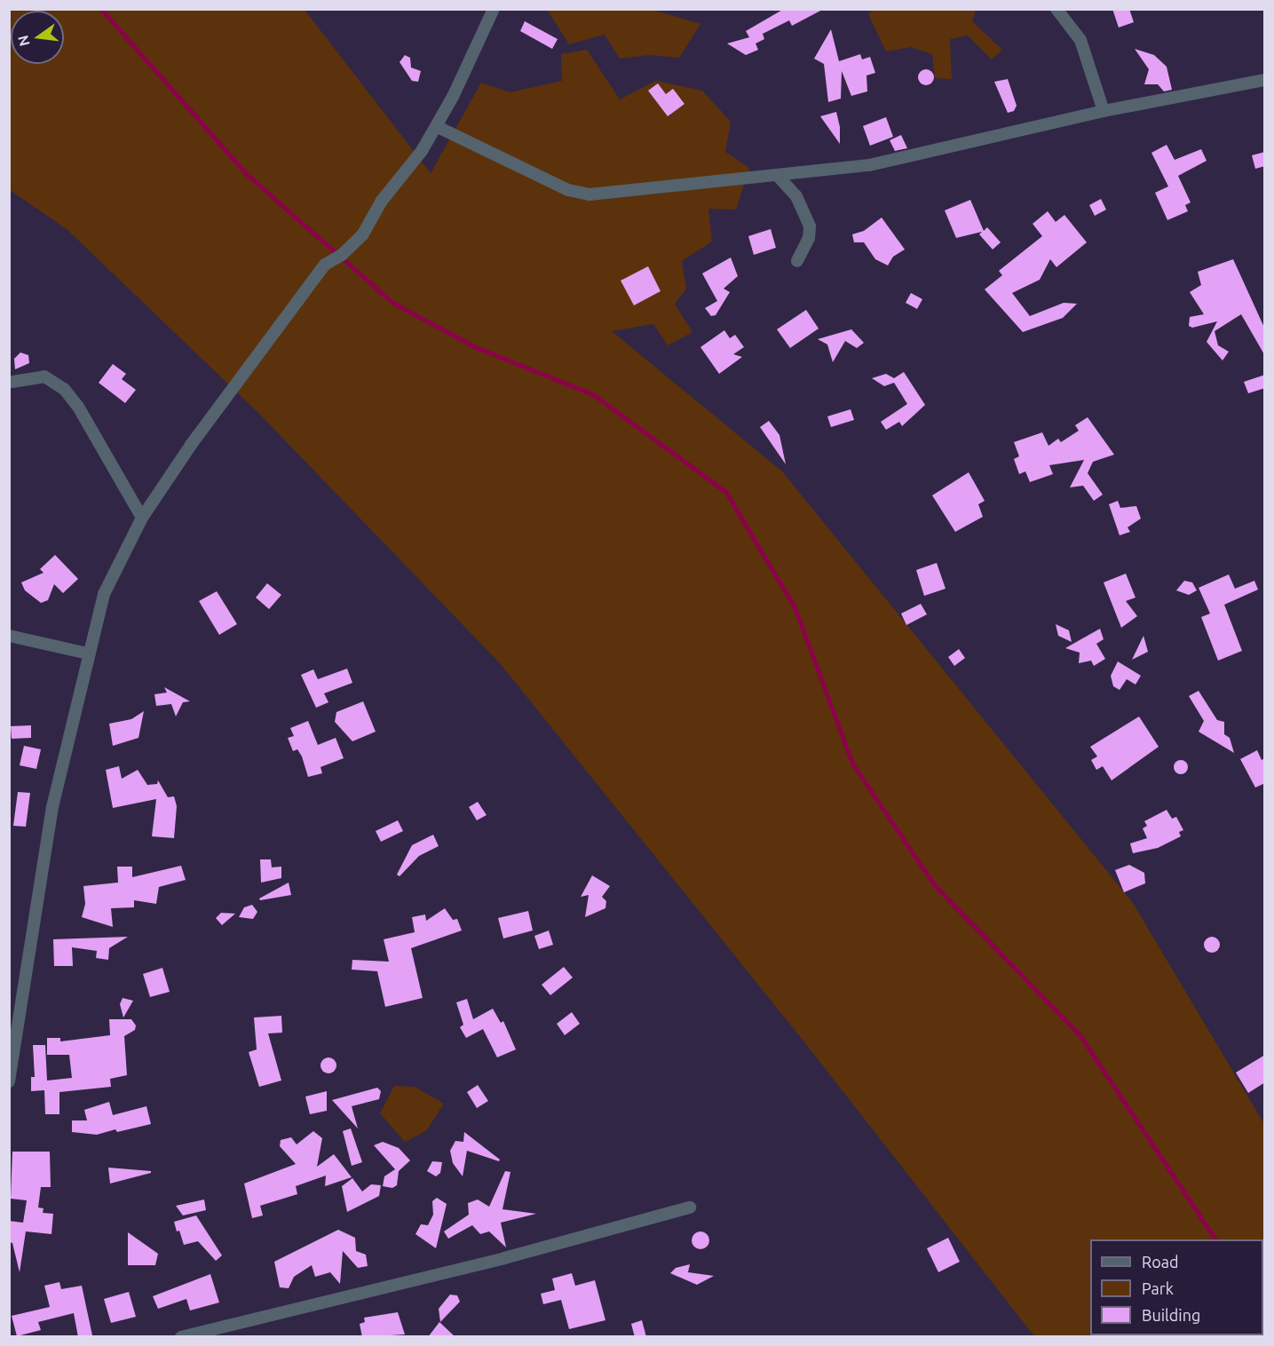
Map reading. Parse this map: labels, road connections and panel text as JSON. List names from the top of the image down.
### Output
{
  "legend": ["Road", "Park", "Building"],
  "north": "left"
}
